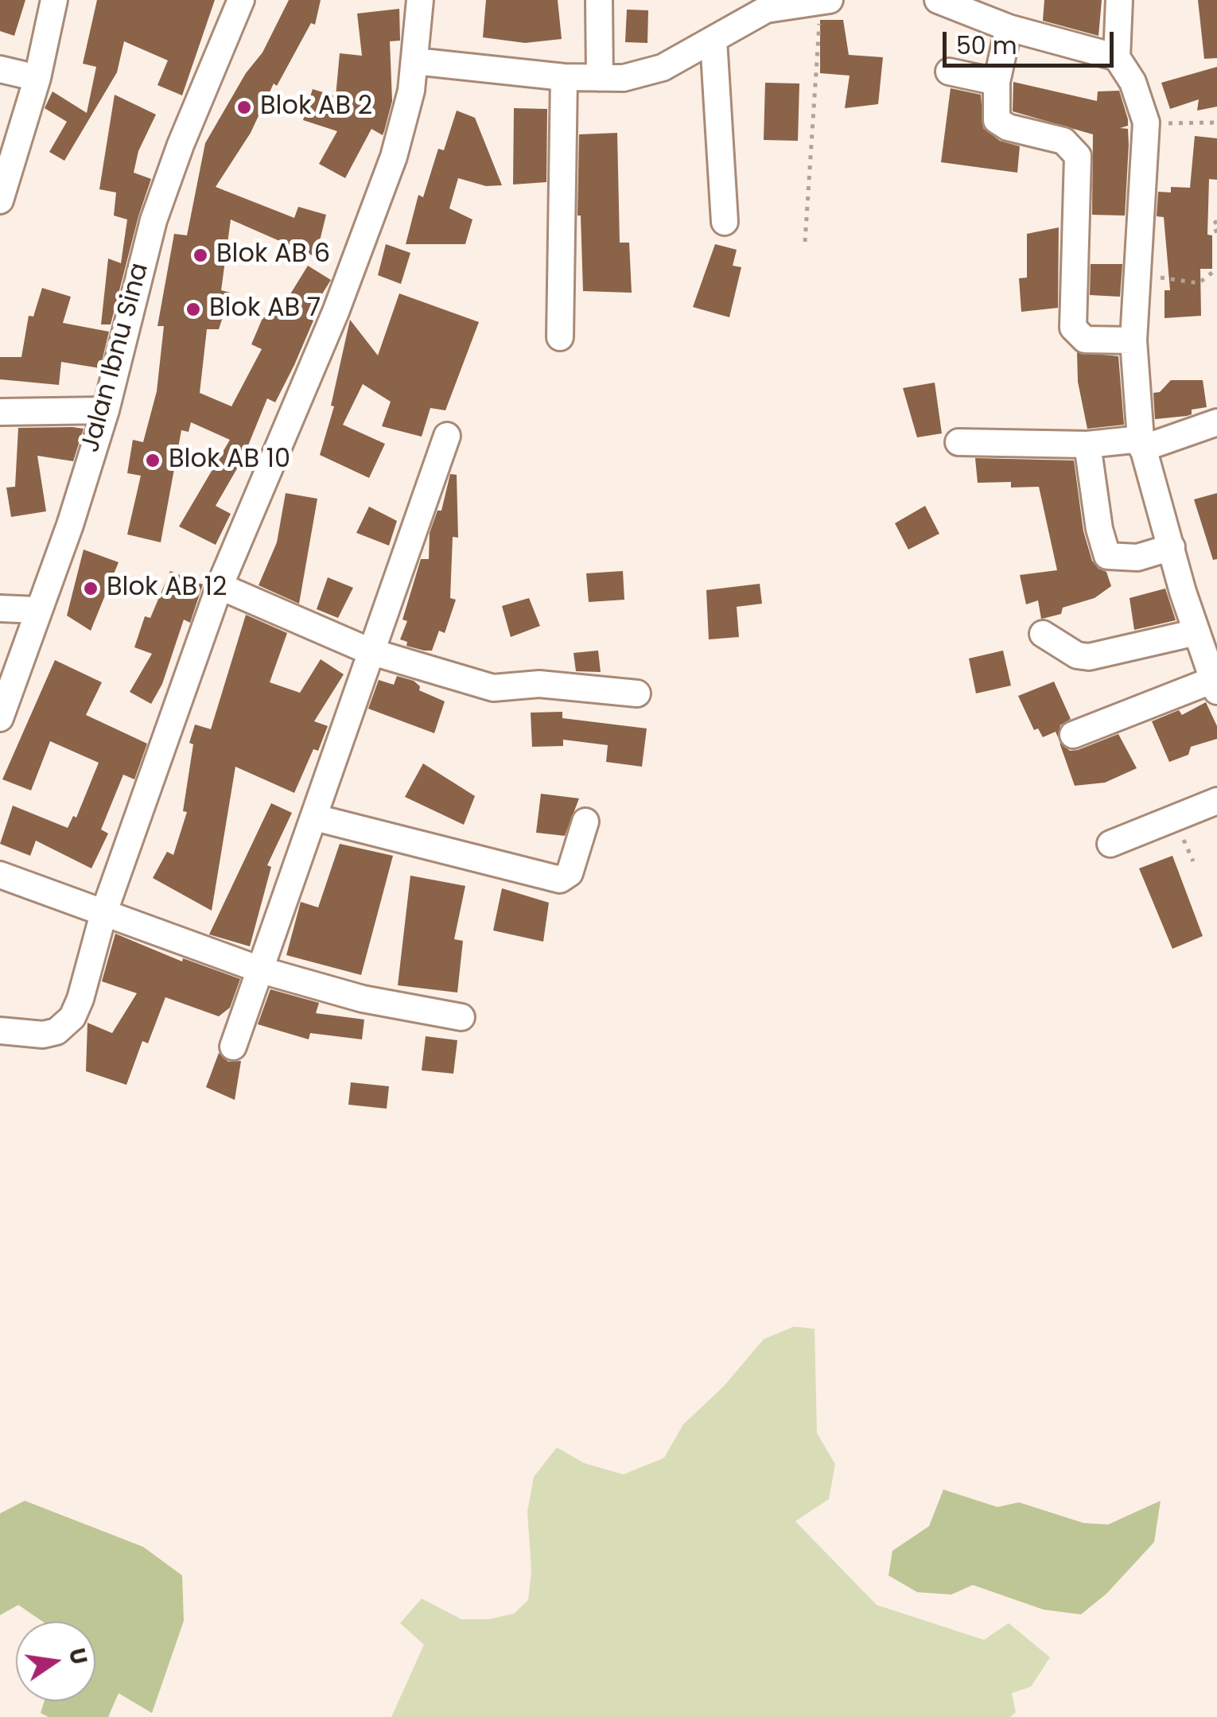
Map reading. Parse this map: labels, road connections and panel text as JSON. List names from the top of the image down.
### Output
{
  "streets": {
    "street": ["Jalan Ibnu Sina"]
  },
  "places": [
    "Blok AB 2",
    "Blok AB 6",
    "Blok AB 7",
    "Blok AB 10",
    "Blok AB 12"
  ],
  "scale_bar": "50 m",
  "north": "right"
}
